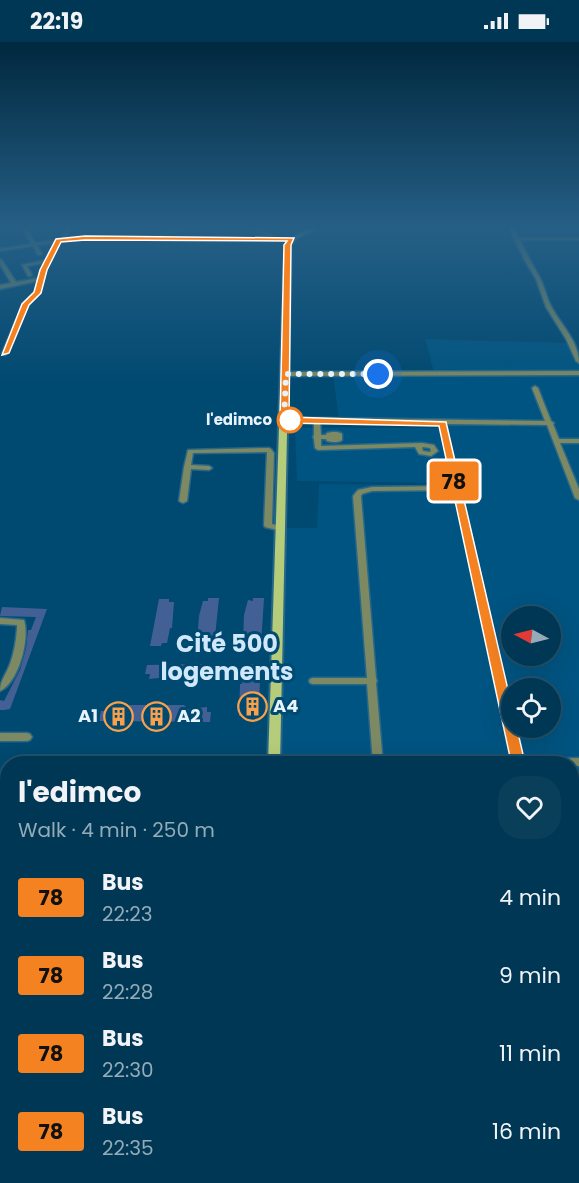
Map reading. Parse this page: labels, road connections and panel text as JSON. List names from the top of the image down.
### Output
{
  "districts": ["Cité 500 logements"],
  "places": {
    "other": ["l'edimco"],
    "building": ["A4", "A1", "A2"]
  },
  "lines": ["bus line 78"],
  "north": "left",
  "page": {
    "status": "22:19",
    "on_map": "78",
    "heading": ["l'edimco", "Walk · 4 min · 250 m"],
    "list": [
      {
        "mark": "78",
        "name": "Bus",
        "note": "22:23",
        "value": "4 min"
      },
      {
        "mark": "78",
        "name": "Bus",
        "note": "22:28",
        "value": "9 min"
      },
      {
        "mark": "78",
        "name": "Bus",
        "note": "22:30",
        "value": "11 min"
      },
      {
        "mark": "78",
        "name": "Bus",
        "note": "22:35",
        "value": "16 min"
      }
    ]
  }
}
